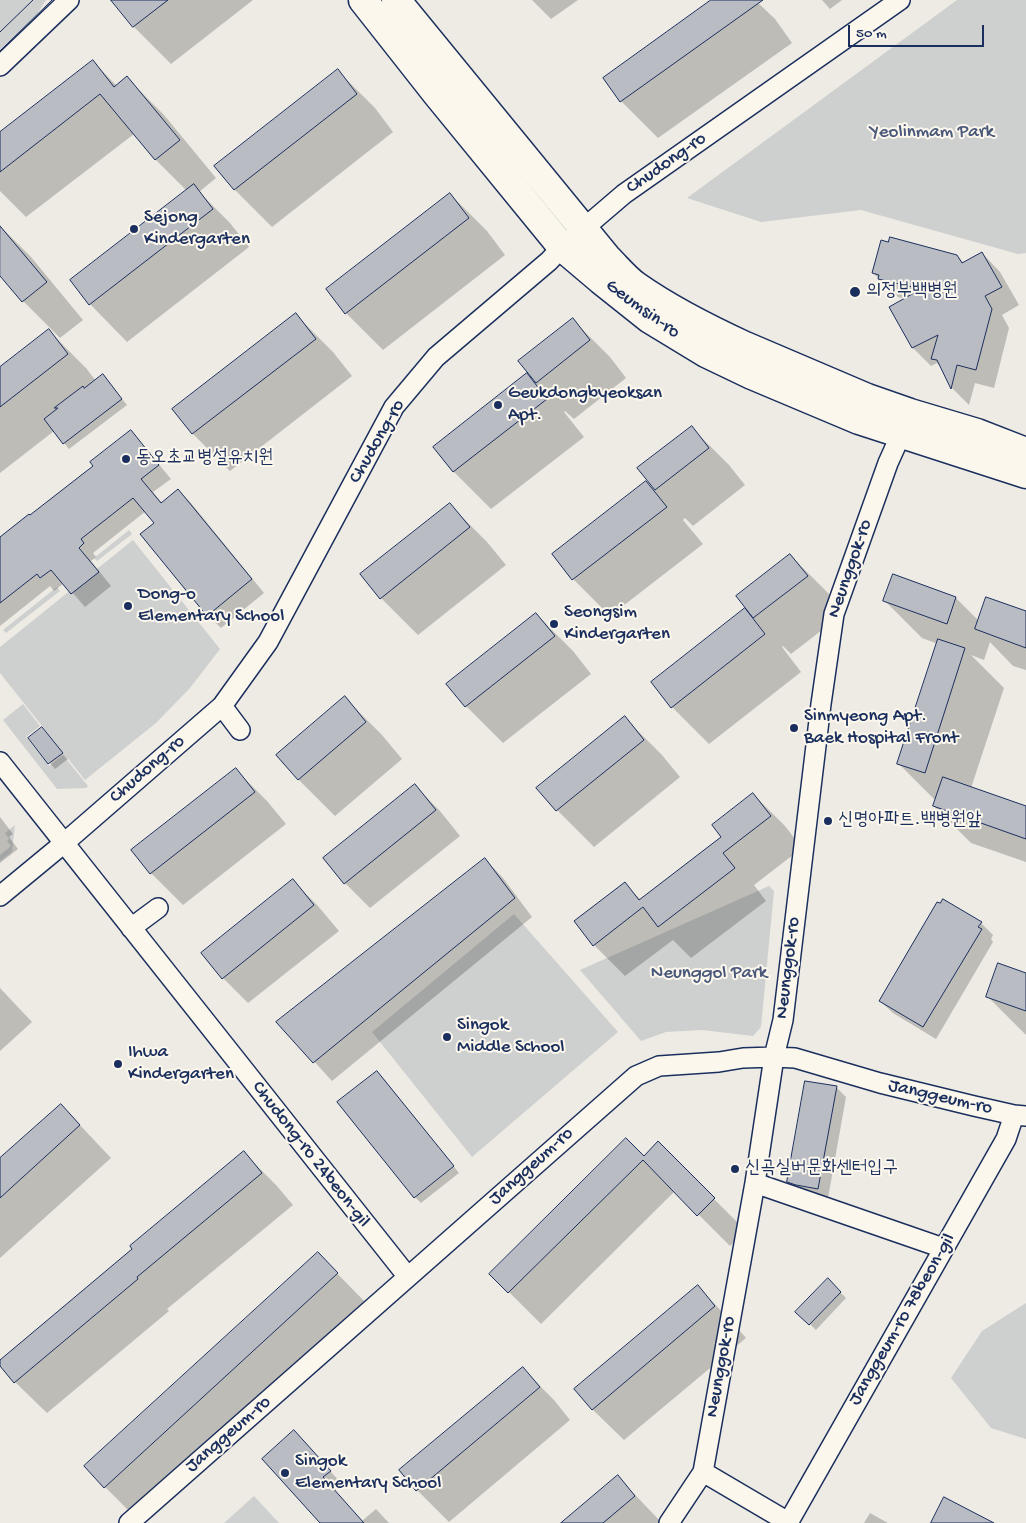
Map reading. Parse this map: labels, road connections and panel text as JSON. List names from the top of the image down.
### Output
{
  "streets": {
    "main road": ["Geumsin-ro"],
    "street": [
      "Chudong-ro",
      "Neunggok-ro",
      "Janggeum-ro",
      "Chudong-ro 24beon-gil",
      "Janggeum-ro 78beon-gil"
    ]
  },
  "crossings": [
    ["Chudong-ro", "Geumsin-ro"],
    ["Chudong-ro", "Chudong-ro 24beon-gil"],
    ["Geumsin-ro", "Neunggok-ro"],
    ["Neunggok-ro", "Janggeum-ro"],
    ["Janggeum-ro", "Chudong-ro 24beon-gil"],
    ["Janggeum-ro", "Janggeum-ro 78beon-gil"]
  ],
  "parks": ["Yeolinmam Park", "Neunggol Park"],
  "places": [
    "Sejong Kindergarten",
    "의정부백병원",
    "Geukdongbyeoksan Apt.",
    "동오초교병설유치원",
    "Dong-o Elementary School",
    "Seongsim Kindergarten",
    "Sinmyeong Apt. Baek Hospital Front",
    "신명아파트.백병원앞",
    "Singok Middle School",
    "Ihwa Kindergarten",
    "신곡실버문화센터입구",
    "Singok Elementary School"
  ],
  "scale_bar": "50 m"
}
